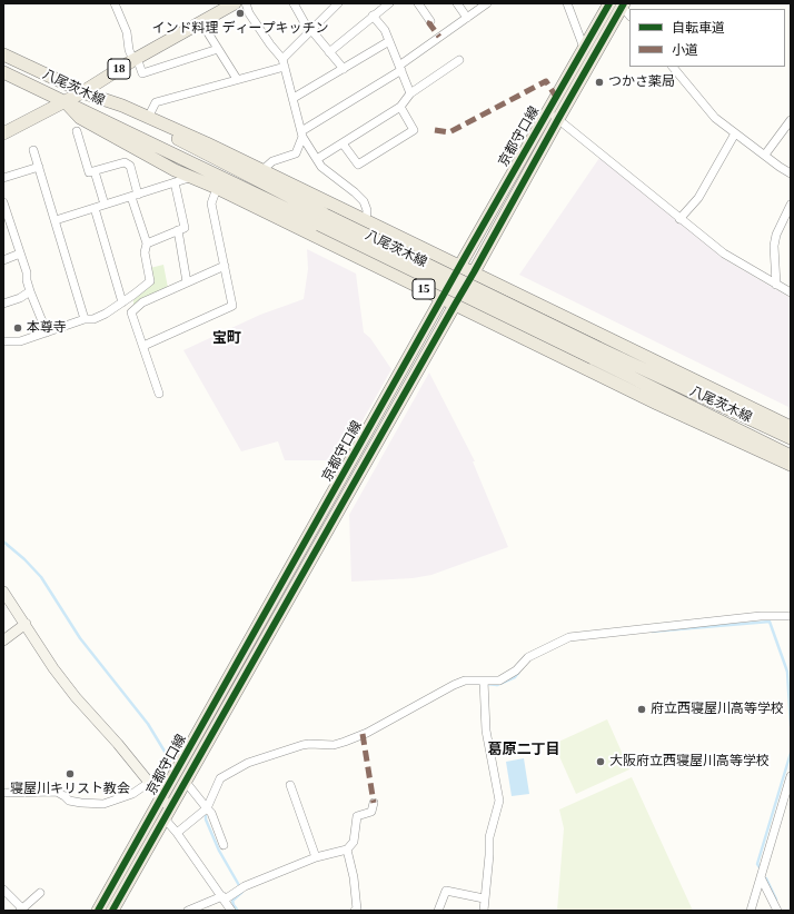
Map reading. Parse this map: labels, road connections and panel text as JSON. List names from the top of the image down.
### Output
{
  "streets": {
    "main road": [
      "18",
      "八尾茨木線",
      "京都守口線",
      "15"
    ]
  },
  "crossings": [
    ["18", "八尾茨木線"],
    ["18", "15"],
    ["八尾茨木線", "15"],
    ["京都守口線", "15"]
  ],
  "districts": ["宝町", "葛原二丁目"],
  "places": [
    "インド料理 ディープキッチン",
    "つかさ薬局",
    "本尊寺",
    "府立西寝屋川高等学校",
    "大阪府立西寝屋川高等学校",
    "寝屋川キリスト教会"
  ],
  "legend": ["自転車道", "小道"]
}
